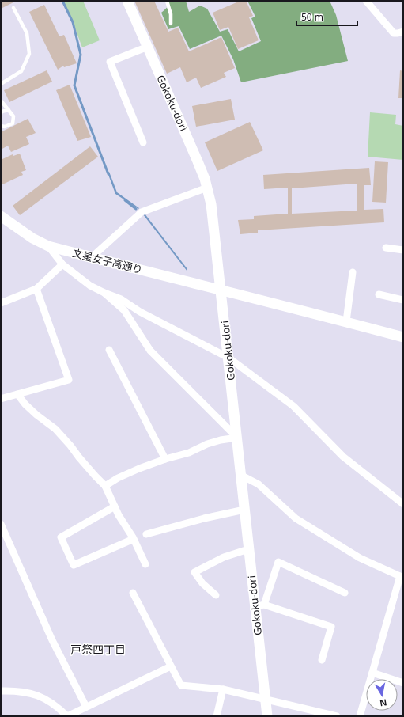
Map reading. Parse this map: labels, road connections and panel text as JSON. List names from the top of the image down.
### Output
{
  "streets": {
    "street": ["Gokoku-dori", "文星女子高通り"]
  },
  "crossings": [
    ["Gokoku-dori", "文星女子高通り"]
  ],
  "districts": ["戸祭四丁目"],
  "scale_bar": "50 m",
  "north": "bottom"
}
